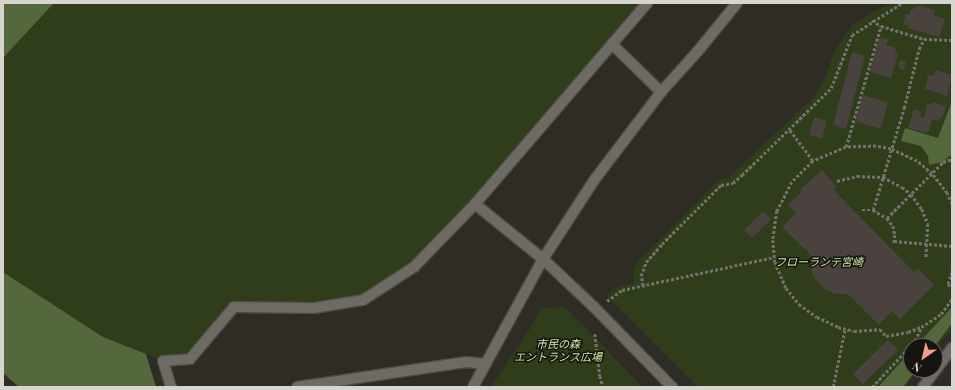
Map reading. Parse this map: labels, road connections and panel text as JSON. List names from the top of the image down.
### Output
{
  "parks": ["フローランテ宮崎", "市民の森 エントランス広場"],
  "north": "bottom left"
}
